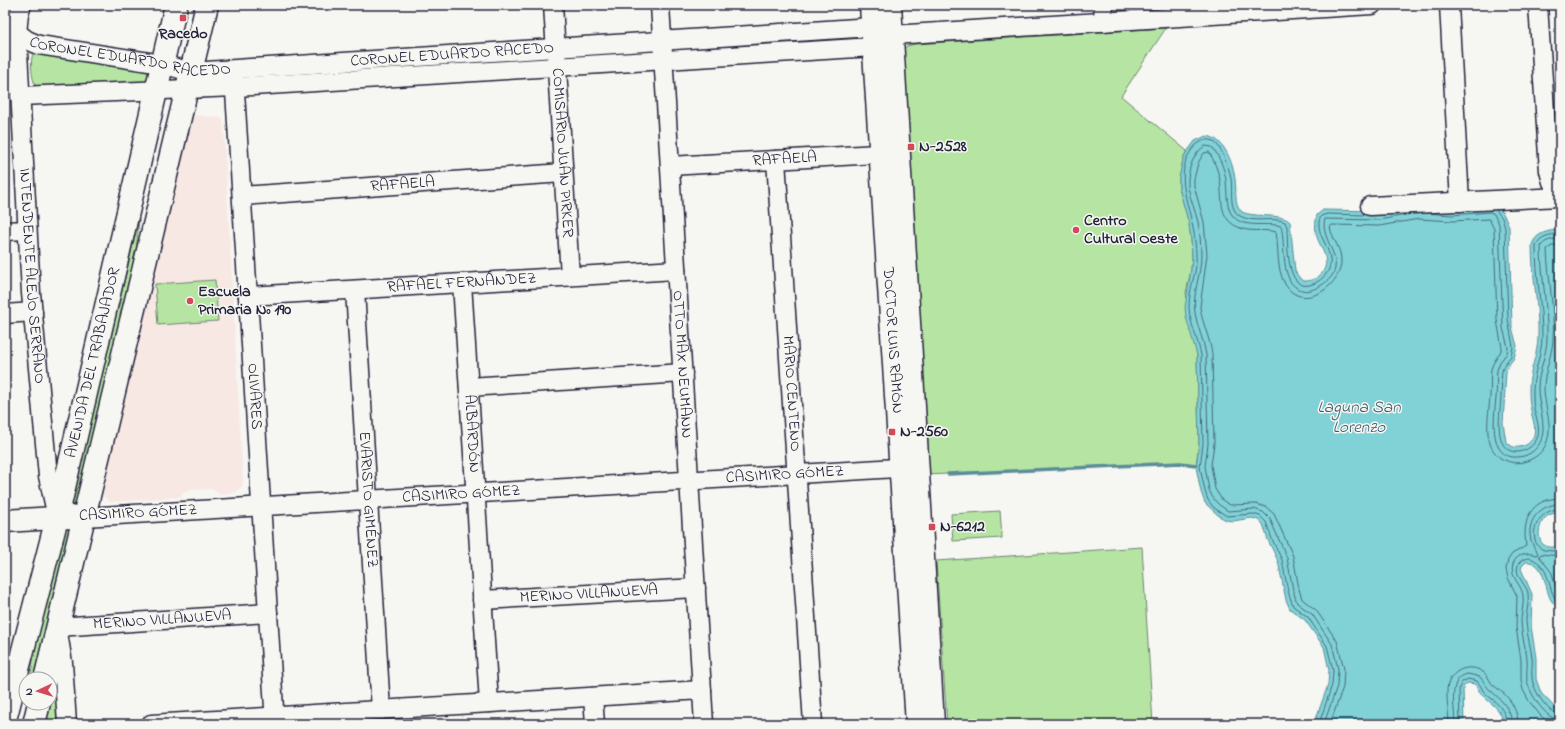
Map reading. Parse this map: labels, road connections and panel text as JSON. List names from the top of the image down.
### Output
{
  "streets": {
    "main road": ["DOCTOR LUIS RAMÓN", "AVENIDA DEL TRABAJADOR", "CASIMIRO GÓMEZ"],
    "street": [
      "CORONEL EDUARDO RACEDO",
      "COMISARIO JUAN PIRKER",
      "RAFAELA",
      "INTENDENTE ALEJO SERRANO",
      "RAFAEL FERNÁNDEZ",
      "OTTO MAX NEUMANN",
      "MARIO CENTENO",
      "OLIVARES",
      "ALBARDÓN",
      "EVARISTO GIMÉNEZ",
      "MERINO VILLANUEVA"
    ]
  },
  "crossings": [
    ["CORONEL EDUARDO RACEDO", "COMISARIO JUAN PIRKER"],
    ["CORONEL EDUARDO RACEDO", "INTENDENTE ALEJO SERRANO"],
    ["CORONEL EDUARDO RACEDO", "DOCTOR LUIS RAMÓN"],
    ["CORONEL EDUARDO RACEDO", "AVENIDA DEL TRABAJADOR"],
    ["CORONEL EDUARDO RACEDO", "OTTO MAX NEUMANN"],
    ["CORONEL EDUARDO RACEDO", "OLIVARES"],
    ["COMISARIO JUAN PIRKER", "RAFAELA"],
    ["COMISARIO JUAN PIRKER", "RAFAEL FERNÁNDEZ"],
    ["RAFAELA", "DOCTOR LUIS RAMÓN"],
    ["RAFAELA", "OTTO MAX NEUMANN"],
    ["RAFAELA", "MARIO CENTENO"],
    ["RAFAELA", "OLIVARES"],
    ["INTENDENTE ALEJO SERRANO", "AVENIDA DEL TRABAJADOR"],
    ["INTENDENTE ALEJO SERRANO", "CASIMIRO GÓMEZ"],
    ["RAFAEL FERNÁNDEZ", "OTTO MAX NEUMANN"],
    ["RAFAEL FERNÁNDEZ", "OLIVARES"],
    ["RAFAEL FERNÁNDEZ", "ALBARDÓN"],
    ["RAFAEL FERNÁNDEZ", "EVARISTO GIMÉNEZ"],
    ["DOCTOR LUIS RAMÓN", "CASIMIRO GÓMEZ"],
    ["AVENIDA DEL TRABAJADOR", "CASIMIRO GÓMEZ"],
    ["AVENIDA DEL TRABAJADOR", "MERINO VILLANUEVA"],
    ["OTTO MAX NEUMANN", "CASIMIRO GÓMEZ"],
    ["OTTO MAX NEUMANN", "MERINO VILLANUEVA"],
    ["MARIO CENTENO", "CASIMIRO GÓMEZ"],
    ["OLIVARES", "CASIMIRO GÓMEZ"],
    ["OLIVARES", "MERINO VILLANUEVA"],
    ["ALBARDÓN", "CASIMIRO GÓMEZ"],
    ["ALBARDÓN", "MERINO VILLANUEVA"],
    ["CASIMIRO GÓMEZ", "EVARISTO GIMÉNEZ"]
  ],
  "water": ["Laguna San Lorenzo"],
  "places": {
    "transit": [
      "Racedo",
      "N-2528",
      "N-2560",
      "N-6212"
    ],
    "other": ["Centro Cultural Oeste", "Escuela Primaria Nº 190"]
  },
  "north": "left"
}
